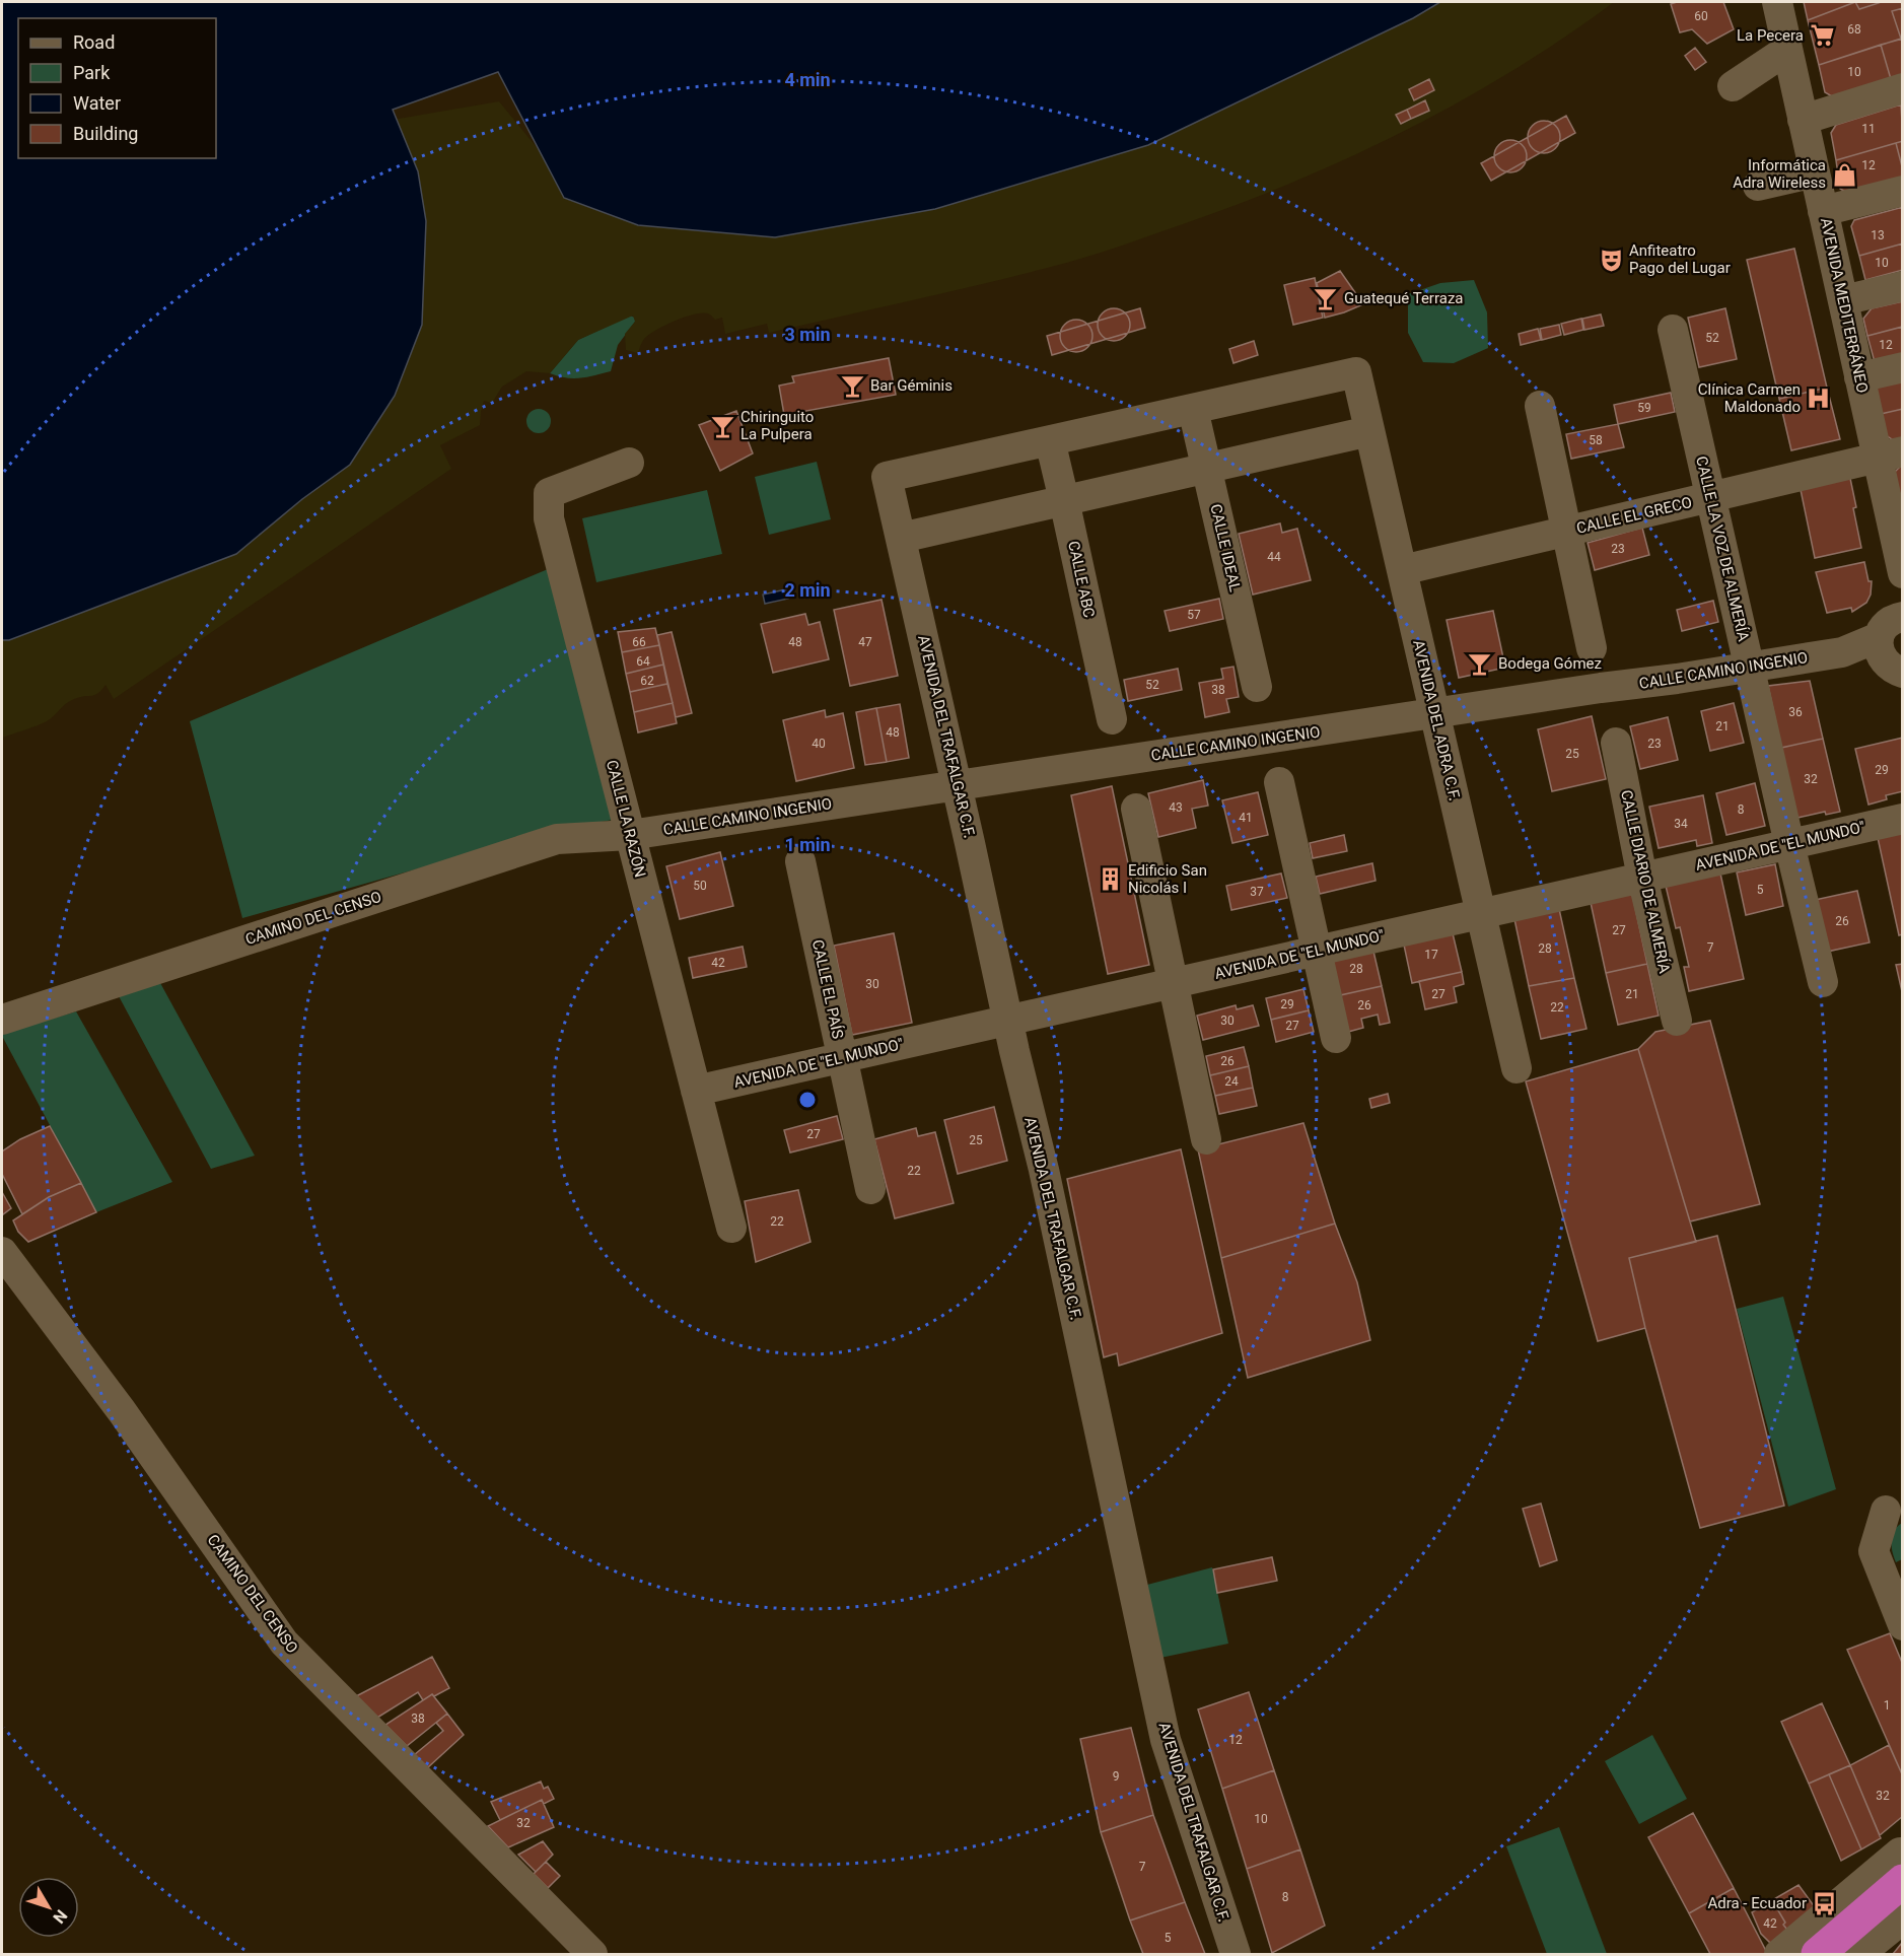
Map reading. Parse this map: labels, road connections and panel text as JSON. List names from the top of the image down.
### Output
{
  "streets": {
    "street": [
      "AVENIDA MEDITERRÁNEO",
      "CALLE EL GRECO",
      "CALLE IDEAL",
      "CALLE LA VOZ DE ALMERÍA",
      "CALLE ABC",
      "CALLE CAMINO INGENIO",
      "AVENIDA DEL ADRA C.F.",
      "AVENIDA DEL TRAFALGAR C.F.",
      "CALLE LA RAZÓN",
      "AVENIDA DE \"EL MUNDO\"",
      "CALLE DIARIO DE ALMERÍA",
      "CAMINO DEL CENSO",
      "CALLE EL PAÍS"
    ]
  },
  "crossings": [
    ["AVENIDA MEDITERRÁNEO", "CALLE EL GRECO"],
    ["CALLE EL GRECO", "CALLE LA VOZ DE ALMERÍA"],
    ["CALLE EL GRECO", "AVENIDA DEL ADRA C.F."],
    ["CALLE IDEAL", "AVENIDA DEL ADRA C.F."],
    ["CALLE LA VOZ DE ALMERÍA", "CALLE CAMINO INGENIO"],
    ["CALLE LA VOZ DE ALMERÍA", "AVENIDA DE \"EL MUNDO\""],
    ["CALLE ABC", "AVENIDA DEL TRAFALGAR C.F."],
    ["CALLE CAMINO INGENIO", "AVENIDA DEL ADRA C.F."],
    ["CALLE CAMINO INGENIO", "AVENIDA DEL TRAFALGAR C.F."],
    ["CALLE CAMINO INGENIO", "CALLE LA RAZÓN"],
    ["CALLE CAMINO INGENIO", "CAMINO DEL CENSO"],
    ["AVENIDA DEL ADRA C.F.", "AVENIDA DE \"EL MUNDO\""],
    ["AVENIDA DEL TRAFALGAR C.F.", "AVENIDA DE \"EL MUNDO\""],
    ["CALLE LA RAZÓN", "AVENIDA DE \"EL MUNDO\""],
    ["CALLE LA RAZÓN", "CAMINO DEL CENSO"],
    ["AVENIDA DE \"EL MUNDO\"", "CALLE DIARIO DE ALMERÍA"],
    ["AVENIDA DE \"EL MUNDO\"", "CALLE EL PAÍS"]
  ],
  "places": {
    "supermarket": ["La Pecera"],
    "shop": ["Informática Adra Wireless"],
    "theatre": ["Anfiteatro Pago del Lugar"],
    "bar": [
      "Guatequé Terraza",
      "Bar Géminis",
      "Chiringuito La Pulpera",
      "Bodega Gómez"
    ],
    "hospital": ["Clínica Carmen Maldonado"],
    "building": ["Edificio San Nicolás I"],
    "bus stop": ["Adra - Ecuador"]
  },
  "house_numbers": [
    "60",
    "68",
    "10",
    "11",
    "12",
    "13",
    "10",
    "52",
    "12",
    "59",
    "58",
    "23",
    "44",
    "57",
    "66",
    "48",
    "47",
    "64",
    "62",
    "52",
    "38",
    "36",
    "21",
    "48",
    "40",
    "23",
    "25",
    "29",
    "32",
    "43",
    "8",
    "41",
    "34",
    "50",
    "5",
    "37",
    "26",
    "27",
    "7",
    "28",
    "17",
    "42",
    "28",
    "30",
    "27",
    "21",
    "29",
    "26",
    "22",
    "30",
    "27",
    "26",
    "24",
    "27",
    "25",
    "22",
    "22",
    "1",
    "38",
    "12",
    "9",
    "32",
    "10",
    "32",
    "7",
    "8",
    "42",
    "5"
  ],
  "legend": [
    "Road",
    "Park",
    "Water",
    "Building"
  ],
  "north": "bottom right",
  "rings": [
    "4 min",
    "3 min",
    "2 min",
    "1 min"
  ]
}
